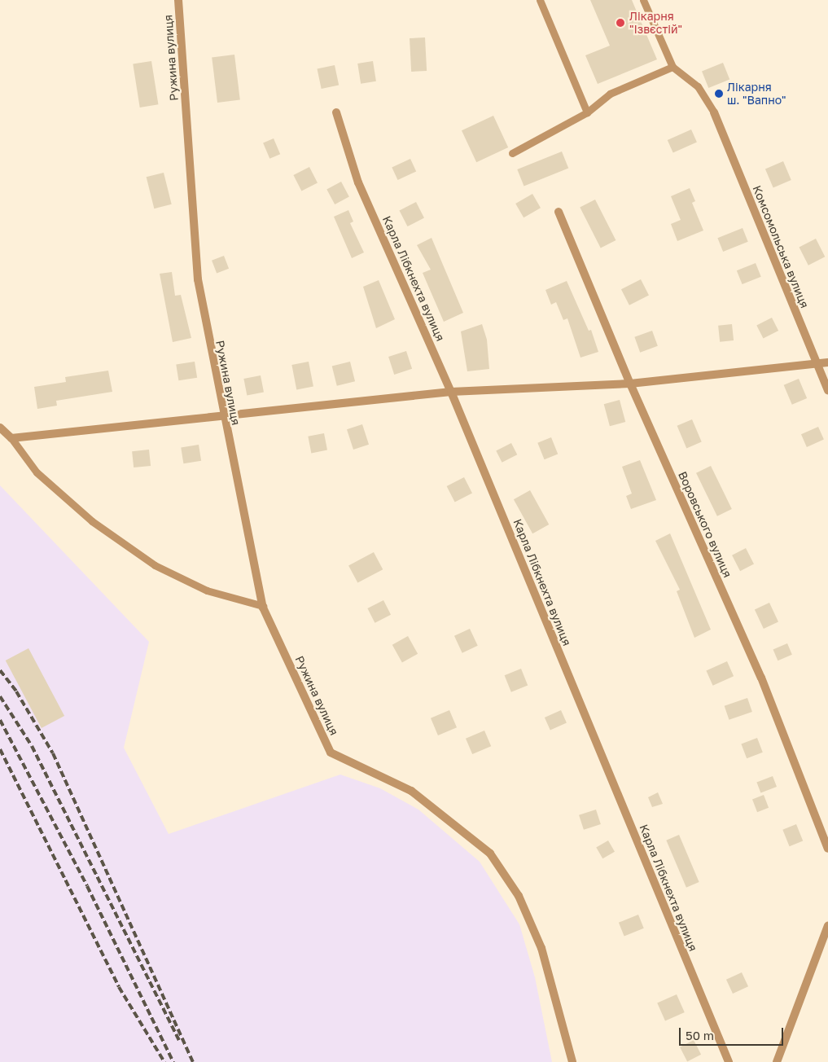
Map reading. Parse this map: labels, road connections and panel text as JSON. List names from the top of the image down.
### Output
{
  "streets": {
    "street": [
      "Ружина вулиця",
      "Комсомольська вулиця",
      "Карла Лібкнехта вулиця",
      "Воровського вулиця"
    ]
  },
  "places": ["Лікарня \"Ізвєстій\"", "Лікарня ш. \"Вапно\""],
  "scale_bar": "50 m"
}
